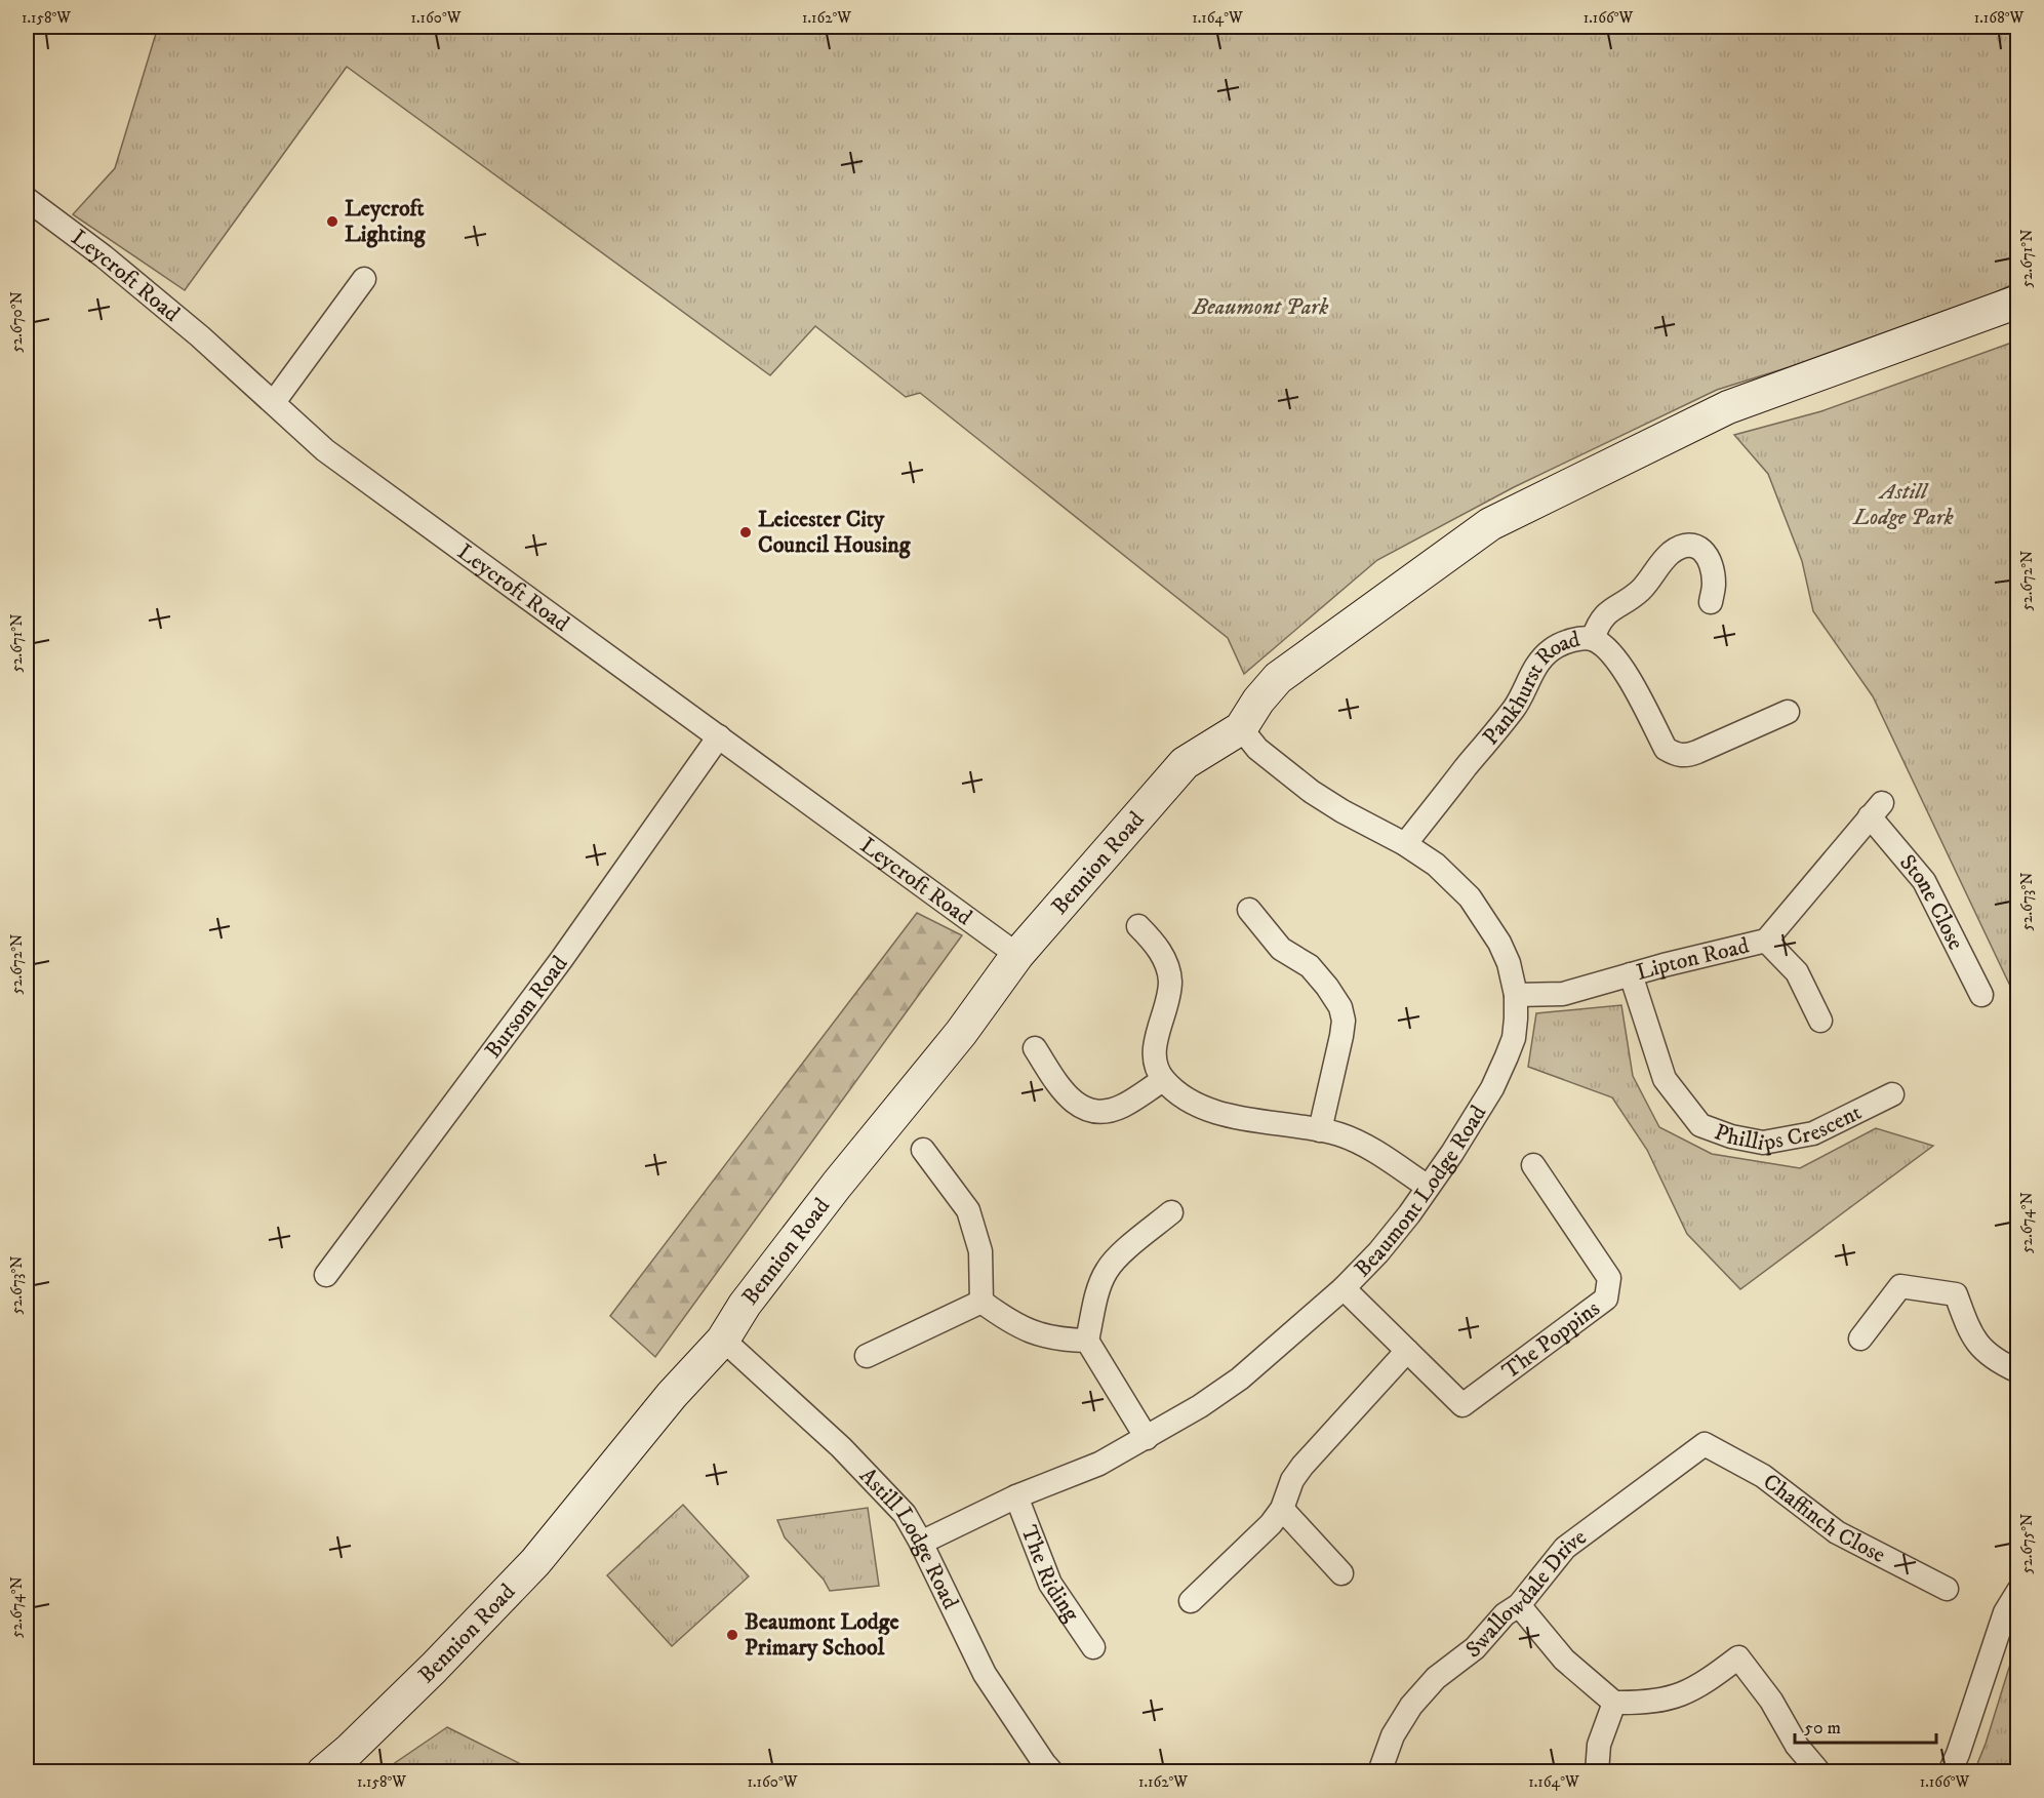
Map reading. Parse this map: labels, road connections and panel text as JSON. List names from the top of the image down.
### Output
{
  "streets": {
    "street": [
      "Leycroft Road",
      "Pankhurst Road",
      "Bennion Road",
      "Stone Close",
      "Lipton Road",
      "Bursom Road",
      "Phillips Crescent",
      "Beaumont Lodge Road",
      "The Poppins",
      "Chaffinch Close",
      "Astill Lodge Road",
      "The Riding",
      "Swallowdale Drive"
    ]
  },
  "crossings": [
    ["Leycroft Road", "Bennion Road"],
    ["Leycroft Road", "Bursom Road"],
    ["Pankhurst Road", "Beaumont Lodge Road"],
    ["Bennion Road", "Beaumont Lodge Road"],
    ["Bennion Road", "Astill Lodge Road"],
    ["Stone Close", "Lipton Road"],
    ["Lipton Road", "Phillips Crescent"],
    ["Lipton Road", "Beaumont Lodge Road"],
    ["Beaumont Lodge Road", "The Poppins"],
    ["Beaumont Lodge Road", "Astill Lodge Road"],
    ["Beaumont Lodge Road", "The Riding"],
    ["Chaffinch Close", "Swallowdale Drive"]
  ],
  "parks": ["Beaumont Park", "Astill Lodge Park"],
  "places": ["Leycroft Lighting", "Leicester City Council Housing", "Beaumont Lodge Primary School"],
  "scale_bar": "50 m",
  "coordinates": [
    "1.158°W",
    "1.160°W",
    "1.162°W",
    "1.164°W",
    "1.166°W",
    "1.168°W",
    "52.671°N",
    "52.670°N",
    "52.672°N",
    "52.673°N",
    "52.674°N",
    "52.675°N"
  ]
}
